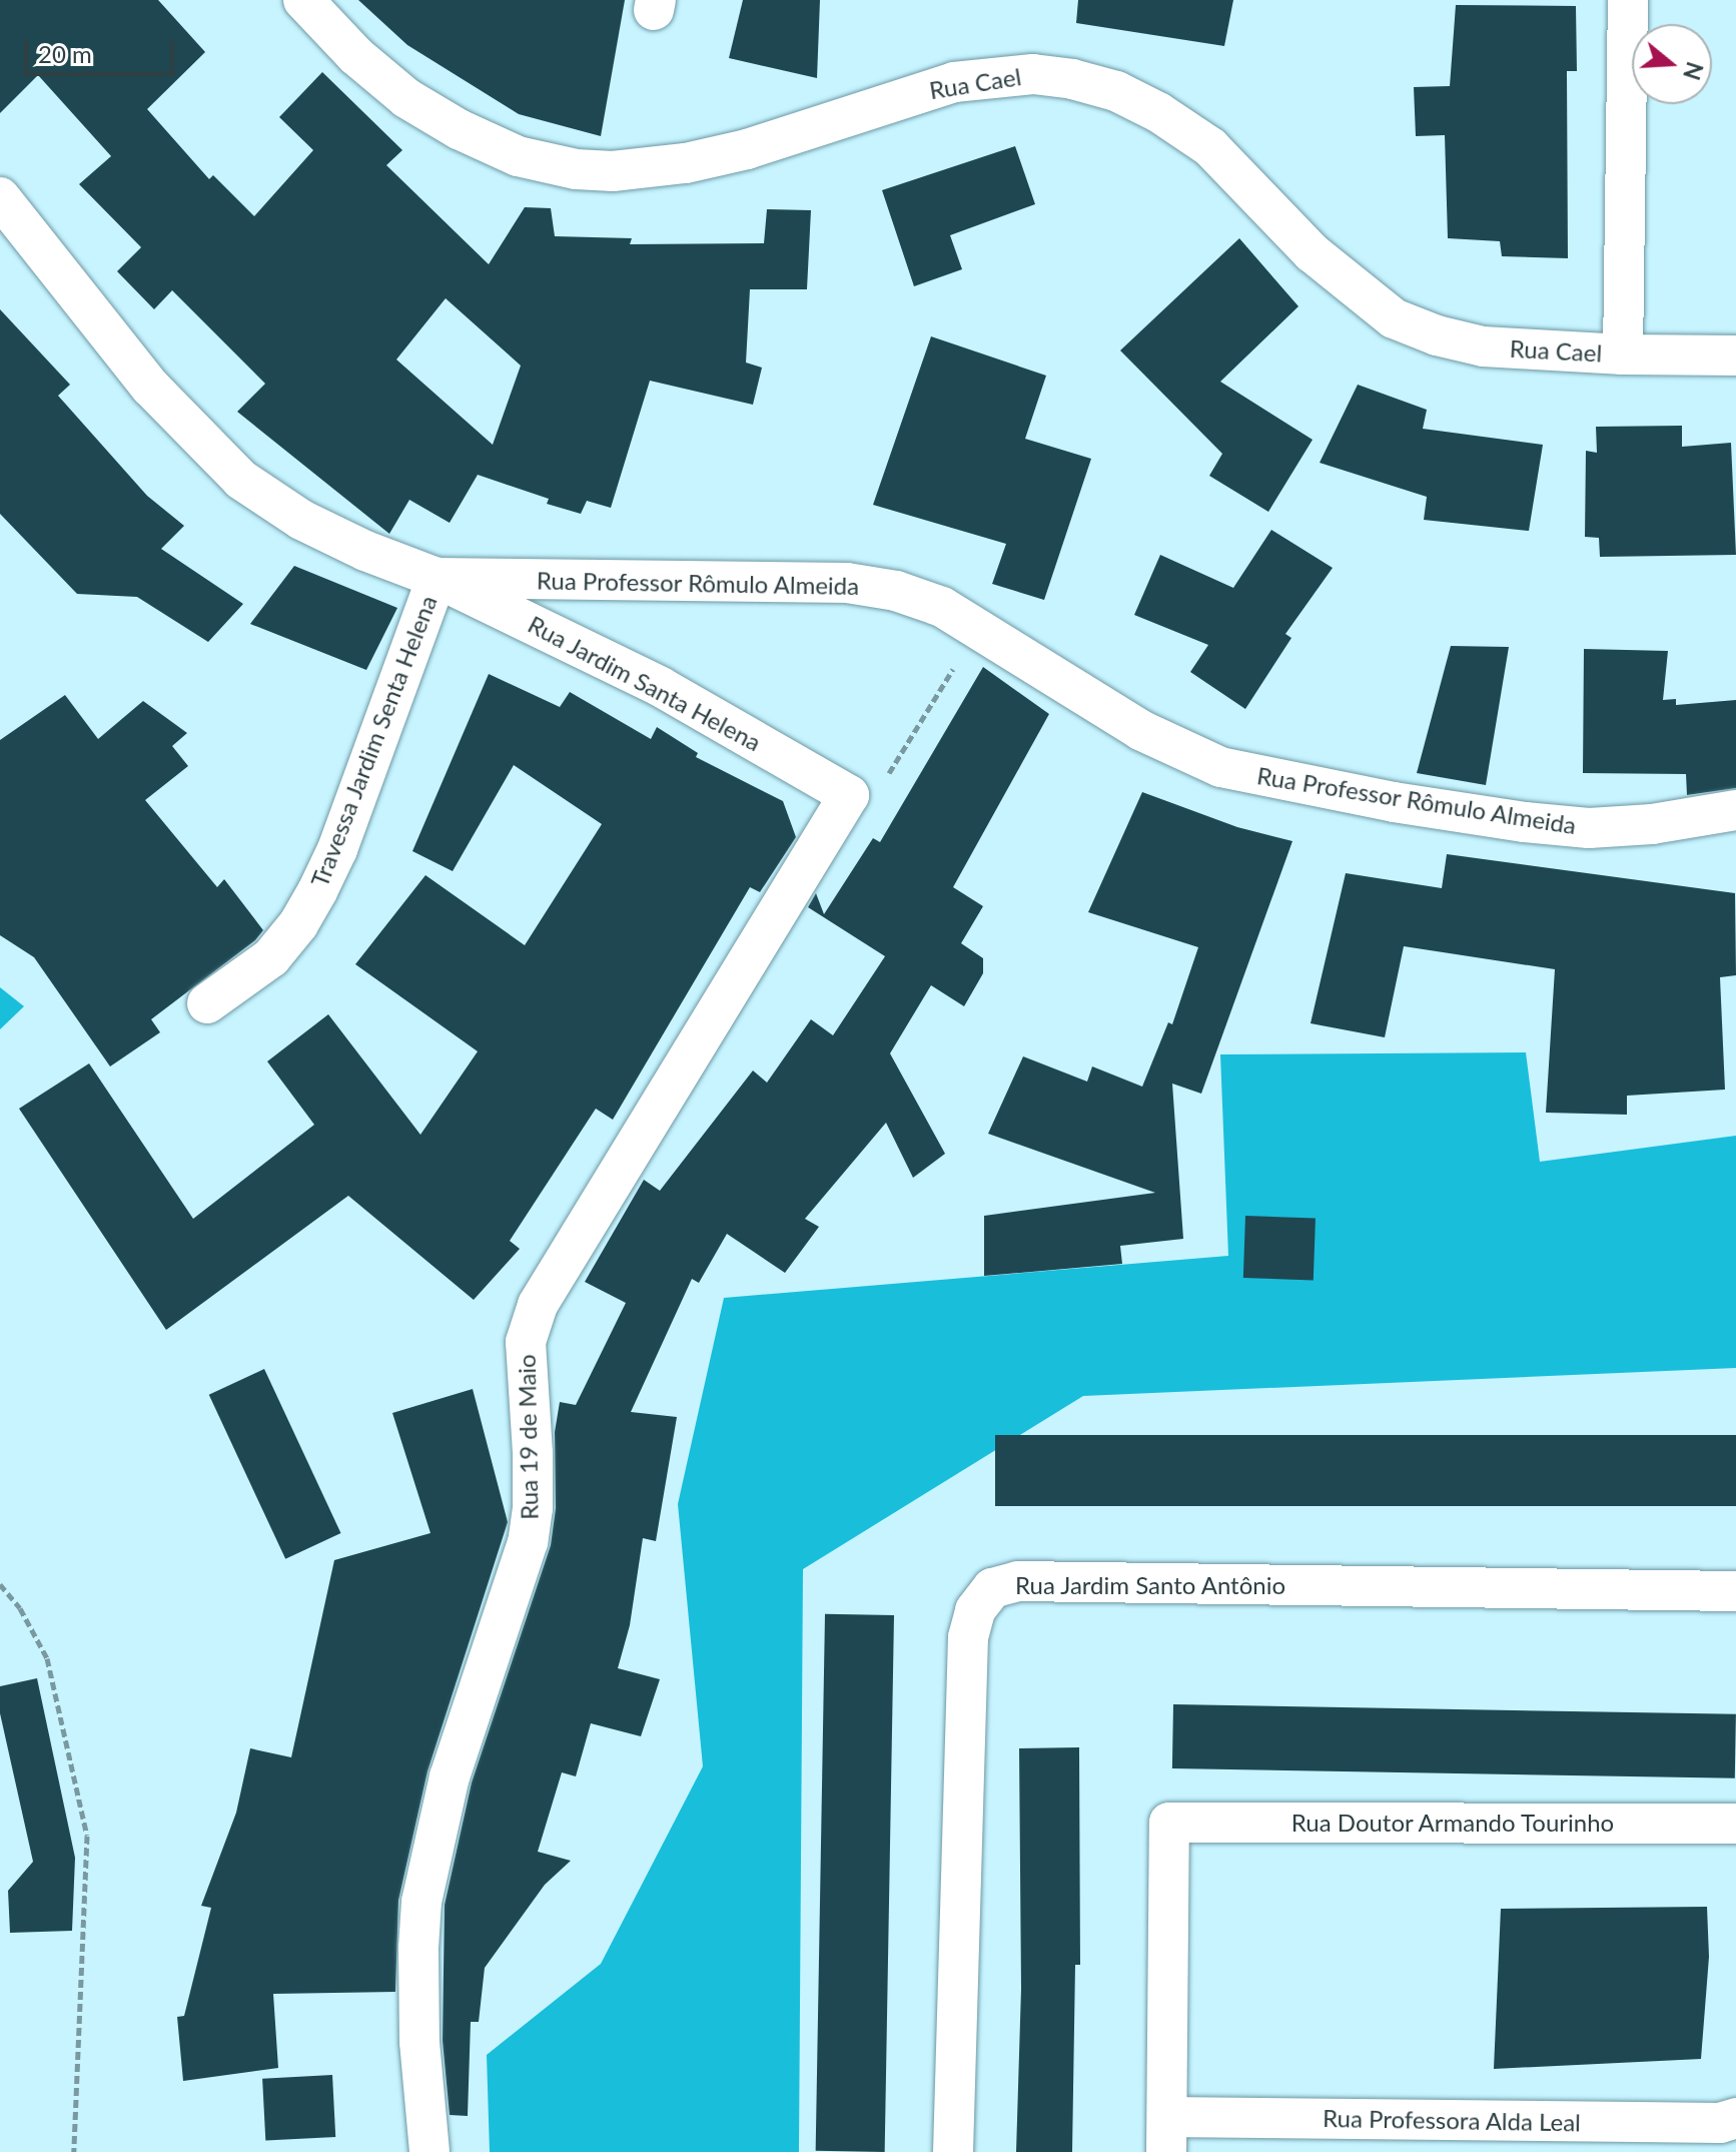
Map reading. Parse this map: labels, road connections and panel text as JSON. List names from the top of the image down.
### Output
{
  "streets": {
    "street": [
      "Rua Cael",
      "Rua Professor Rômulo Almeida",
      "Rua Jardim Santa Helena",
      "Travessa Jardim Senta Helena",
      "Rua 19 de Maio",
      "Rua Jardim Santo Antônio",
      "Rua Doutor Armando Tourinho",
      "Rua Professora Alda Leal"
    ]
  },
  "crossings": [
    ["Rua Professor Rômulo Almeida", "Rua Jardim Santa Helena"],
    ["Rua Professor Rômulo Almeida", "Travessa Jardim Senta Helena"],
    ["Rua Jardim Santa Helena", "Travessa Jardim Senta Helena"],
    ["Rua Jardim Santa Helena", "Rua 19 de Maio"],
    ["Rua Doutor Armando Tourinho", "Rua Professora Alda Leal"]
  ],
  "scale_bar": "20 m",
  "north": "right"
}
